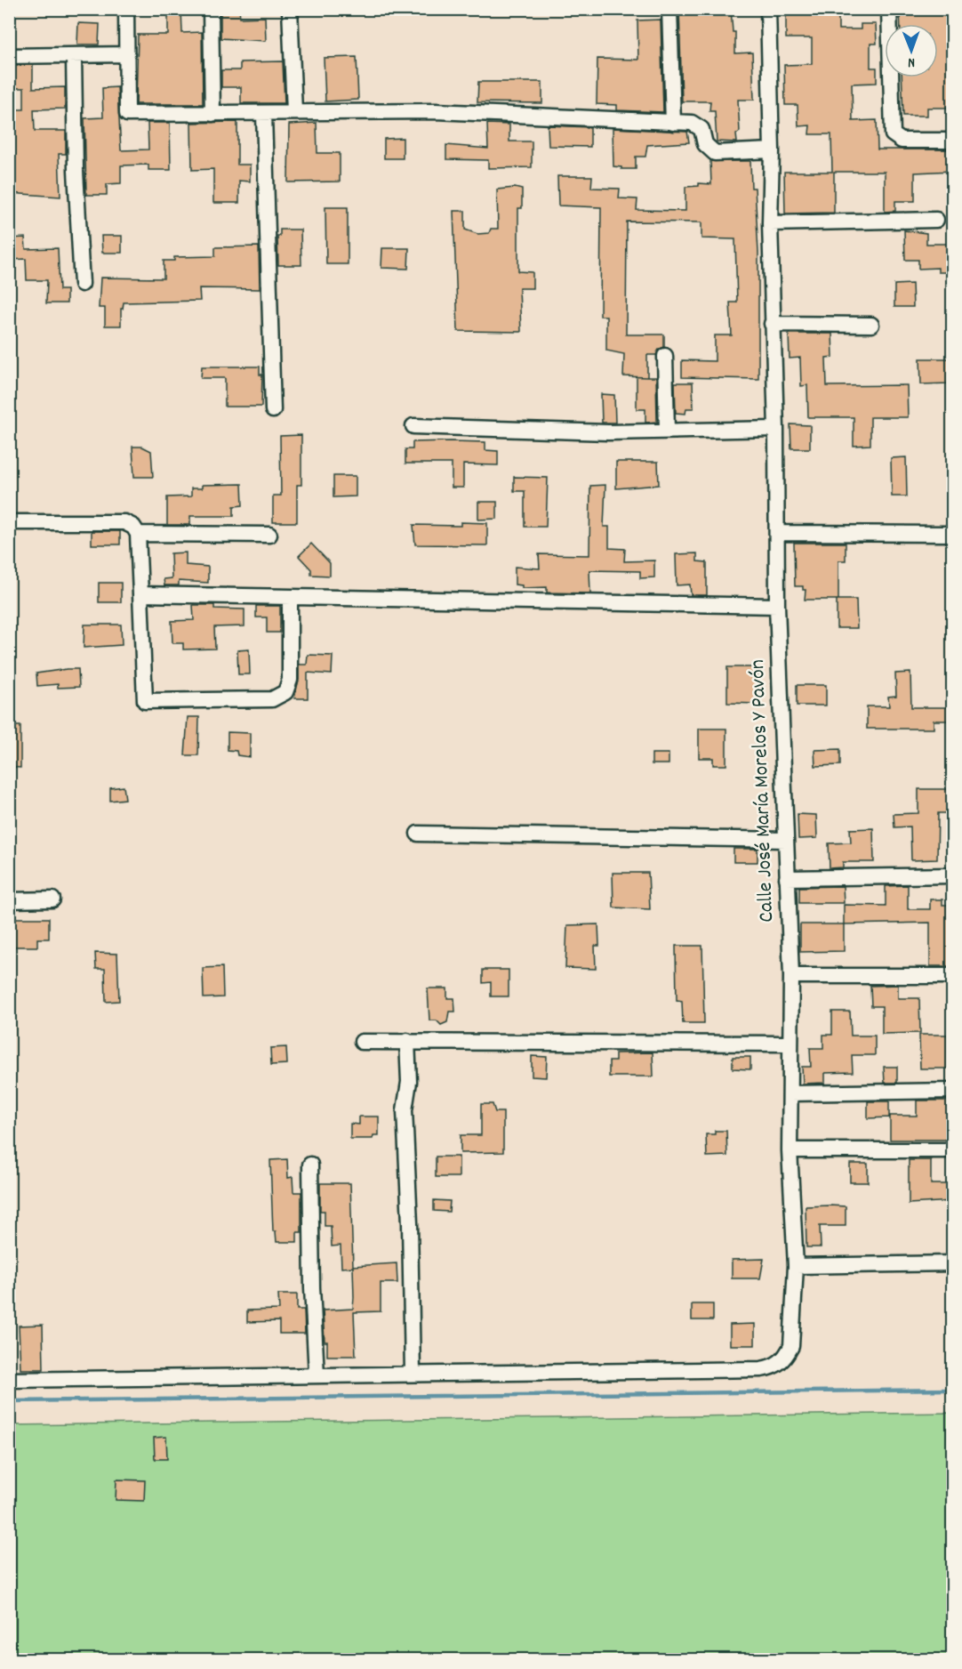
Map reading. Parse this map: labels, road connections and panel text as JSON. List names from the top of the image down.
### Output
{
  "streets": {
    "street": ["Calle José María Morelos Y Pavón"]
  },
  "north": "bottom"
}
